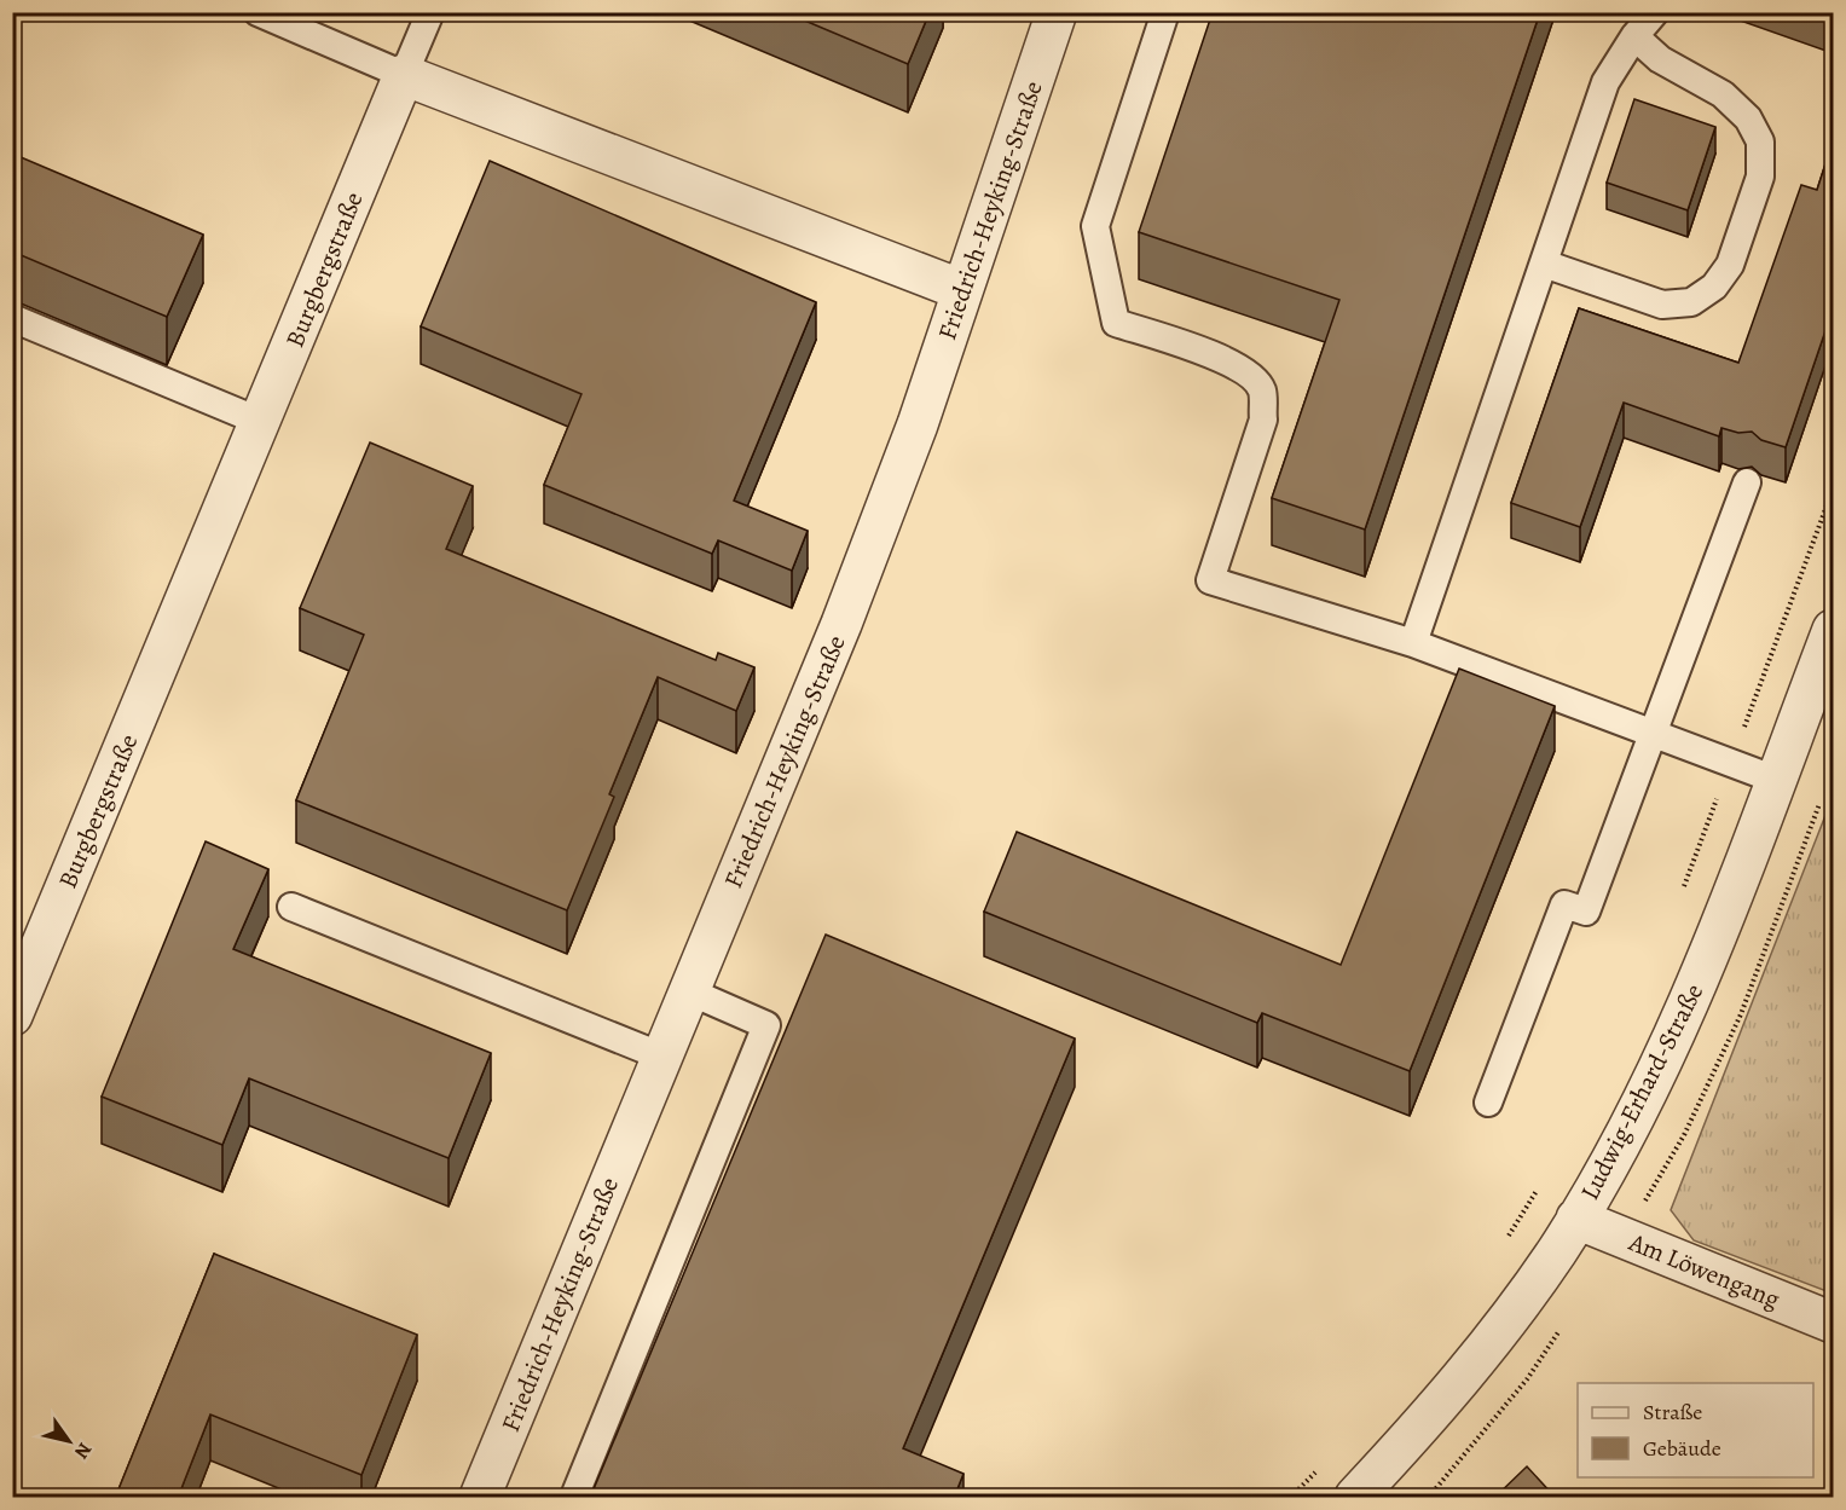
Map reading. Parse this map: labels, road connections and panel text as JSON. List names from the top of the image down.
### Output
{
  "streets": {
    "street": [
      "Friedrich-Heyking-Straße",
      "Burgbergstraße",
      "Ludwig-Erhard-Straße",
      "Am Löwengang"
    ]
  },
  "crossings": [
    ["Ludwig-Erhard-Straße", "Am Löwengang"]
  ],
  "legend": ["Straße", "Gebäude"],
  "north": "bottom right"
}
